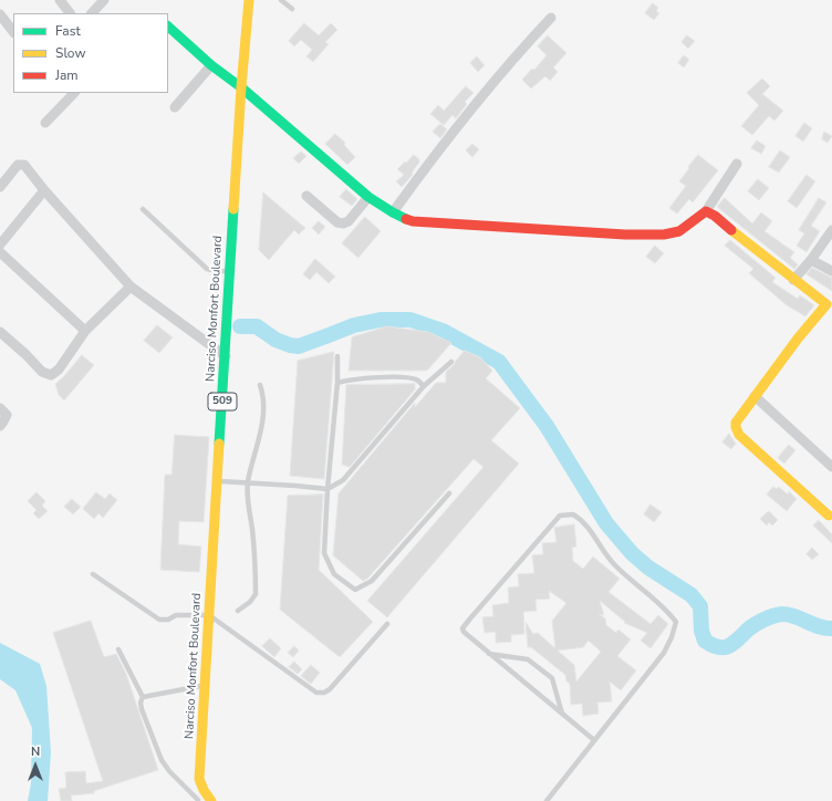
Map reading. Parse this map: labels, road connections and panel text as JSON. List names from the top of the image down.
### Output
{
  "streets": {
    "street": ["Narciso Monfort Boulevard", "509"]
  },
  "legend": ["Fast", "Slow", "Jam"],
  "north": "top"
}
